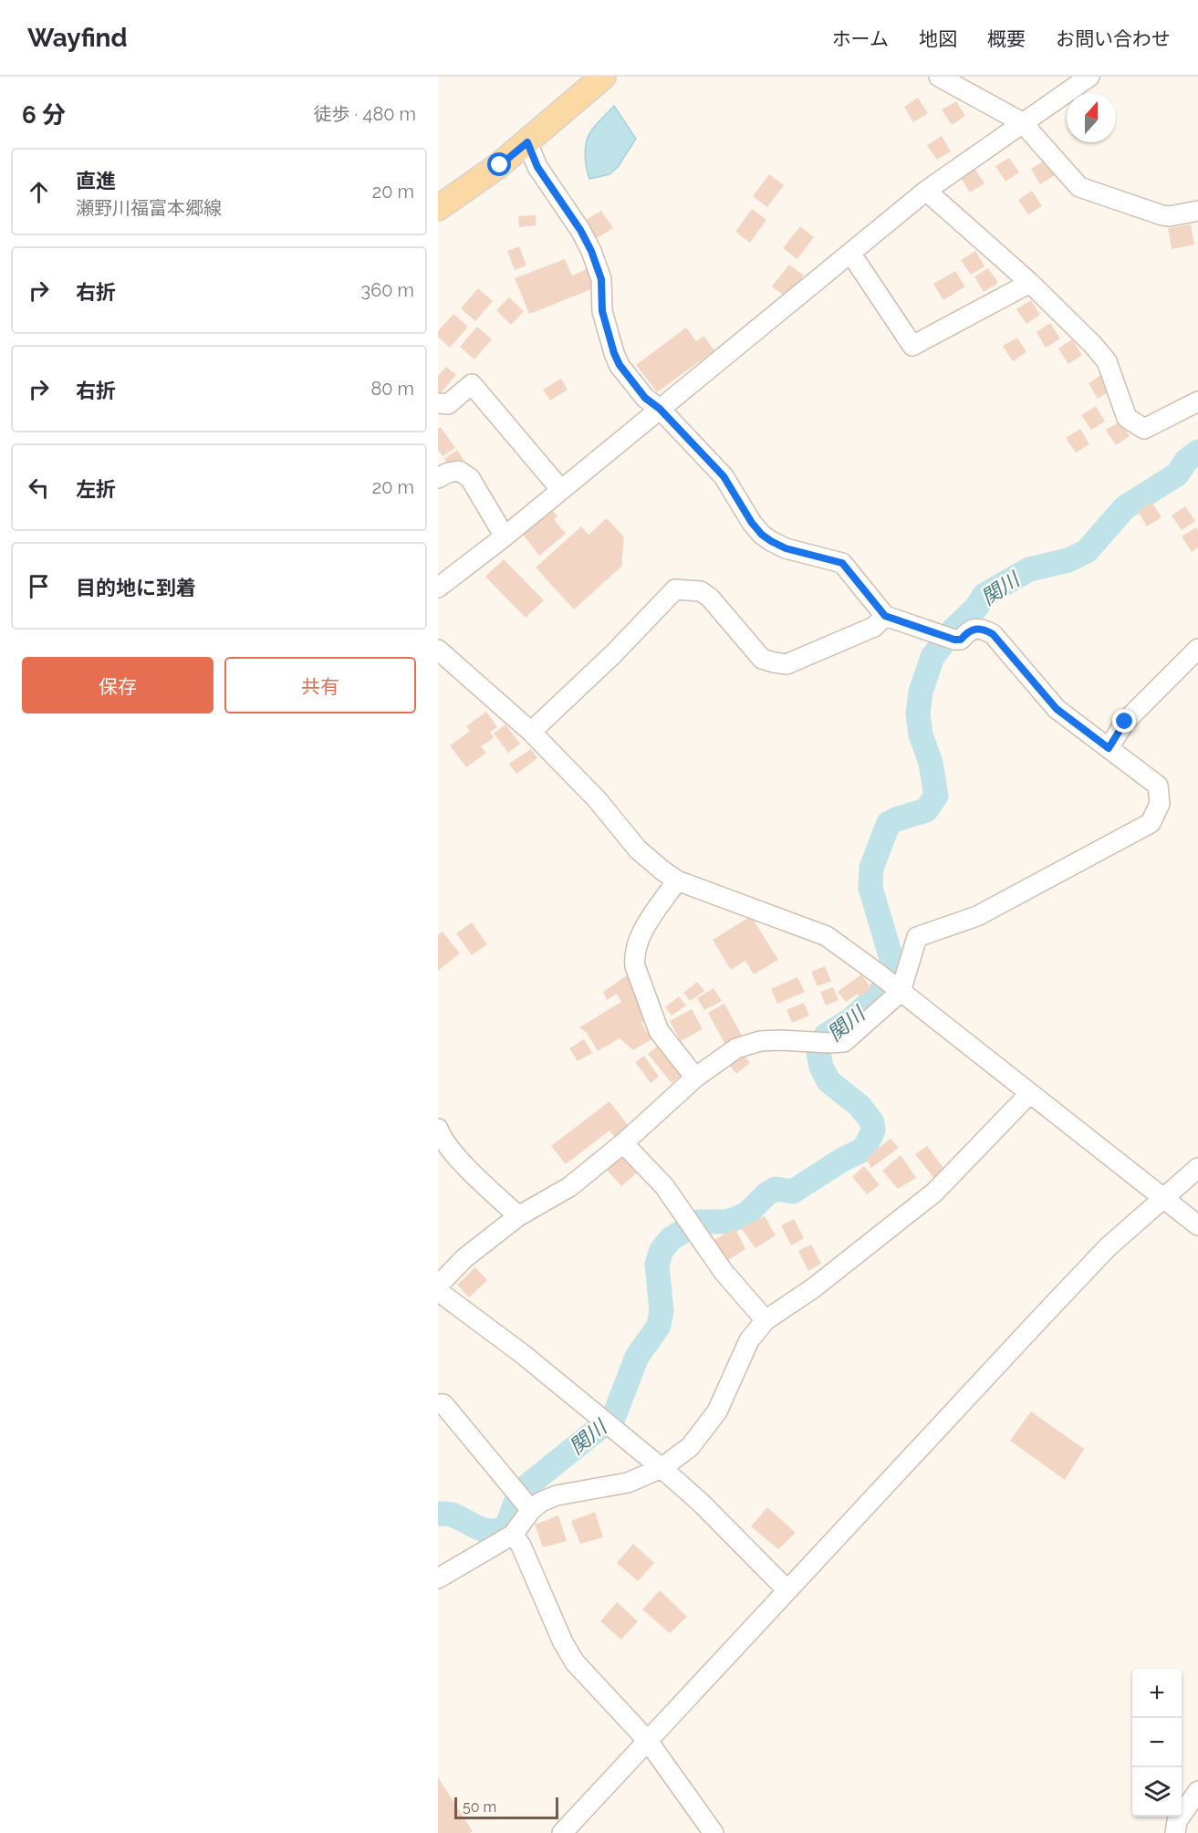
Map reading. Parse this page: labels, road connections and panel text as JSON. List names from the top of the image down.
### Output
{
  "water": ["関川"],
  "scale_bar": "50 m",
  "north": "top",
  "page": {
    "header": "Wayfind",
    "nav": [
      "ホーム",
      "地図",
      "概要",
      "お問い合わせ"
    ],
    "heading": ["6 分", "徒歩 · 480 m"],
    "list": [
      ["直進", "瀬野川福富本郷線", "20 m"],
      ["右折", "360 m"],
      ["右折", "80 m"],
      ["左折", "20 m"],
      "目的地に到着"
    ],
    "buttons": ["保存", "共有"],
    "map_buttons": ["+", "−"],
    "scale": "50 m"
  }
}
